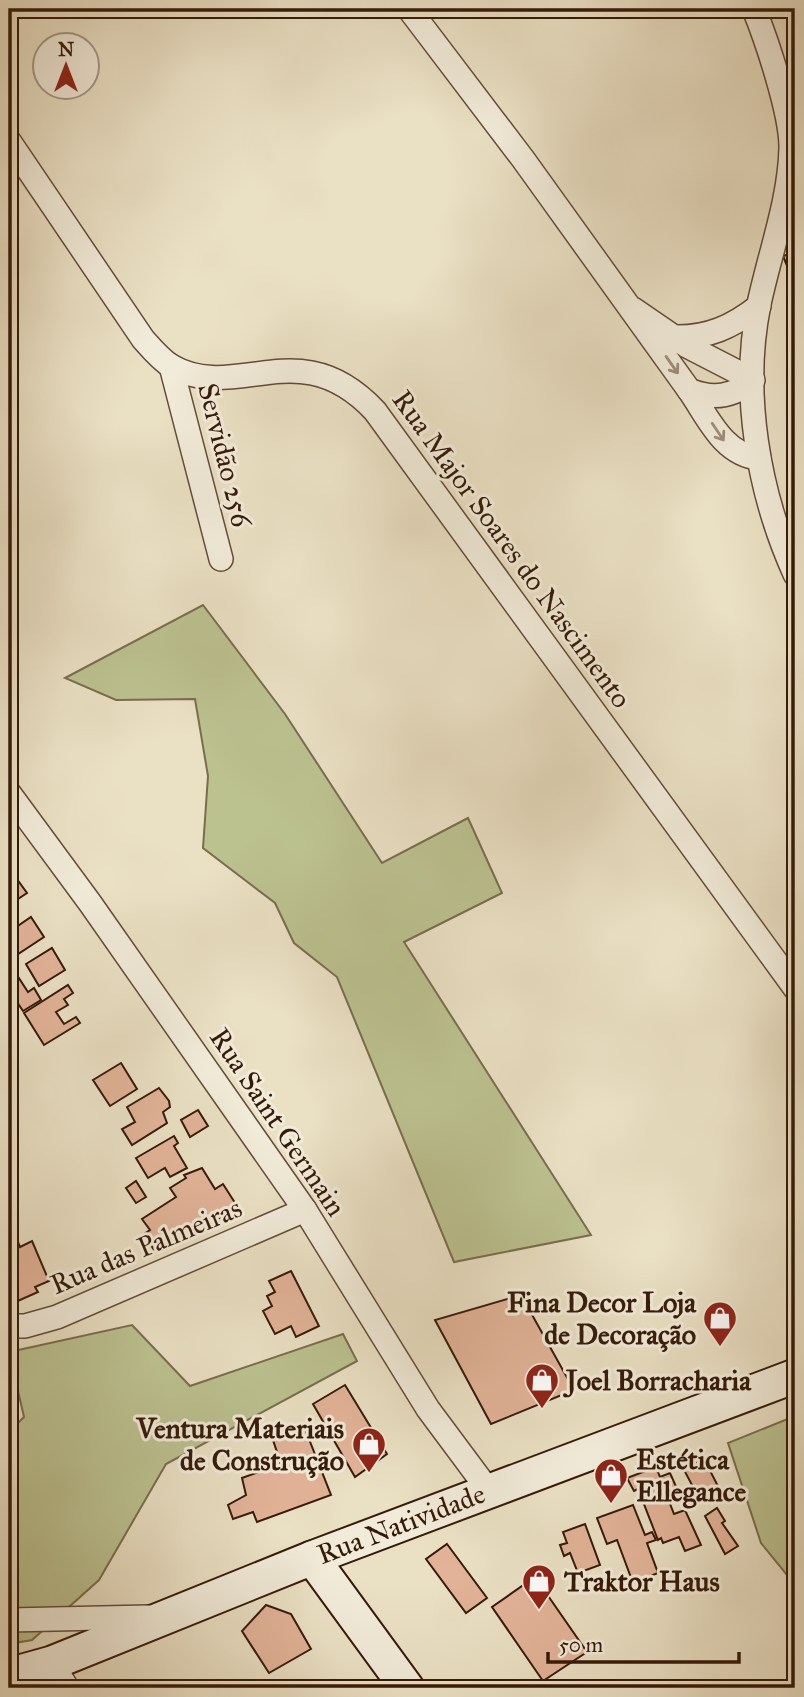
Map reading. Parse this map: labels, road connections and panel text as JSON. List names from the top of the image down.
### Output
{
  "streets": {
    "main road": ["Rua Natividade"],
    "street": [
      "Servidão 256",
      "Rua Major Soares do Nascimento",
      "Rua Saint Germain",
      "Rua das Palmeiras"
    ]
  },
  "crossings": [
    ["Servidão 256", "Rua Major Soares do Nascimento"],
    ["Rua Saint Germain", "Rua das Palmeiras"],
    ["Rua Saint Germain", "Rua Natividade"]
  ],
  "places": {
    "shop": [
      "Fina Decor Loja de Decoração",
      "Joel Borracharia",
      "Ventura Materiais de Construção",
      "Estética Ellegance",
      "Traktor Haus"
    ]
  },
  "scale_bar": "50 m",
  "north": "top"
}
